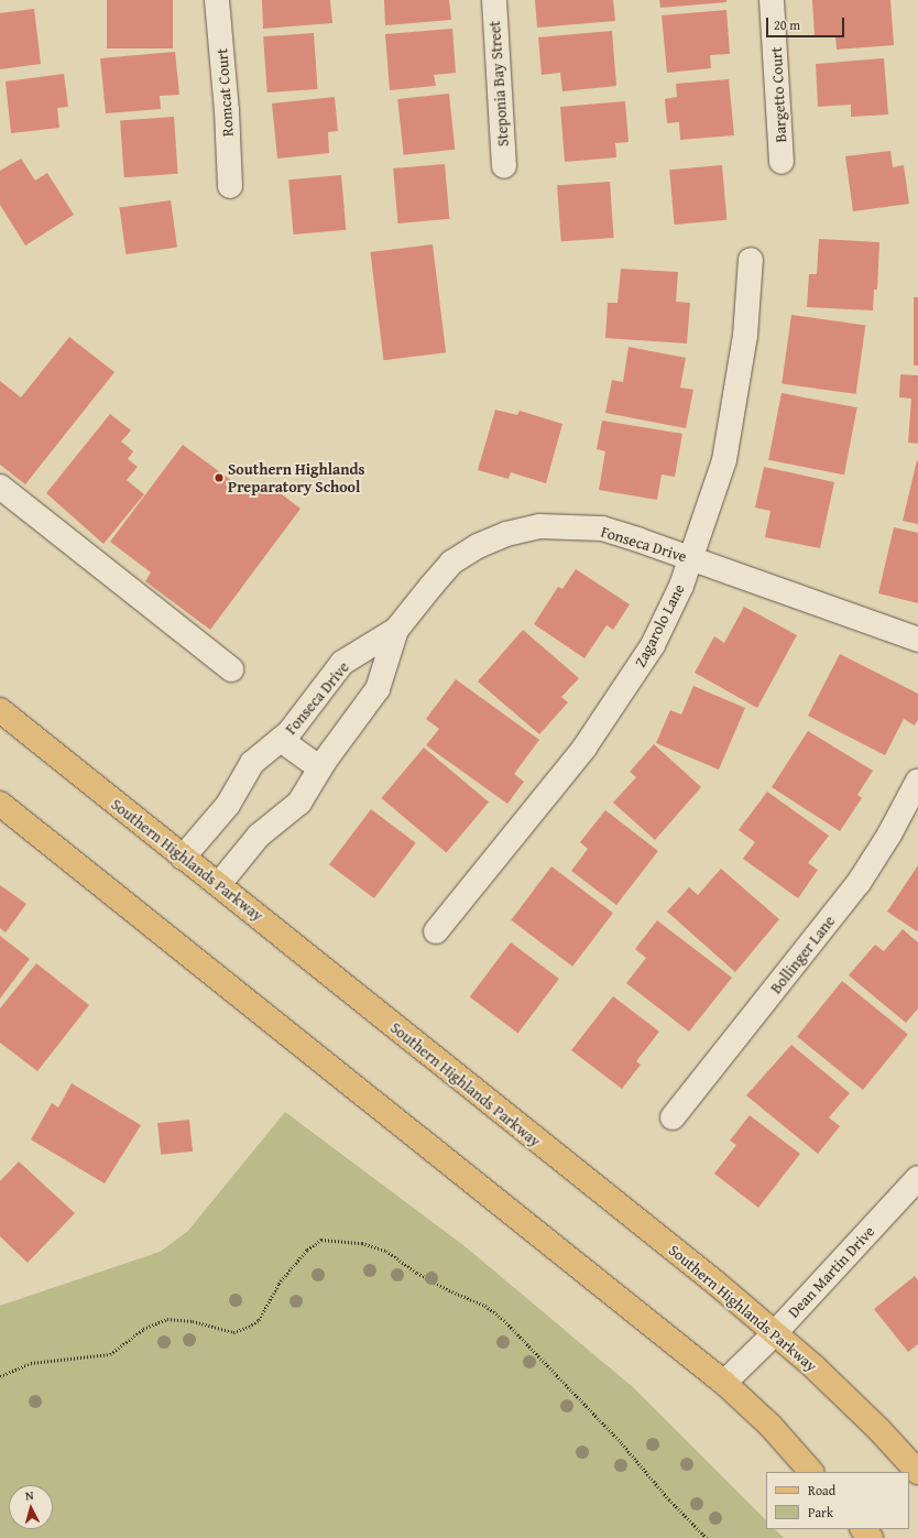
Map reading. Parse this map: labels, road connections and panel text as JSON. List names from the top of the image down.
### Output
{
  "streets": {
    "main road": ["Southern Highlands Parkway"],
    "street": [
      "Steponia Bay Street",
      "Romcat Court",
      "Bargetto Court",
      "Fonseca Drive",
      "Zagarolo Lane",
      "Bollinger Lane",
      "Dean Martin Drive"
    ]
  },
  "crossings": [
    ["Fonseca Drive", "Zagarolo Lane"],
    ["Fonseca Drive", "Southern Highlands Parkway"],
    ["Southern Highlands Parkway", "Dean Martin Drive"]
  ],
  "places": ["Southern Highlands Preparatory School"],
  "legend": ["Road", "Park"],
  "scale_bar": "20 m",
  "north": "top"
}
